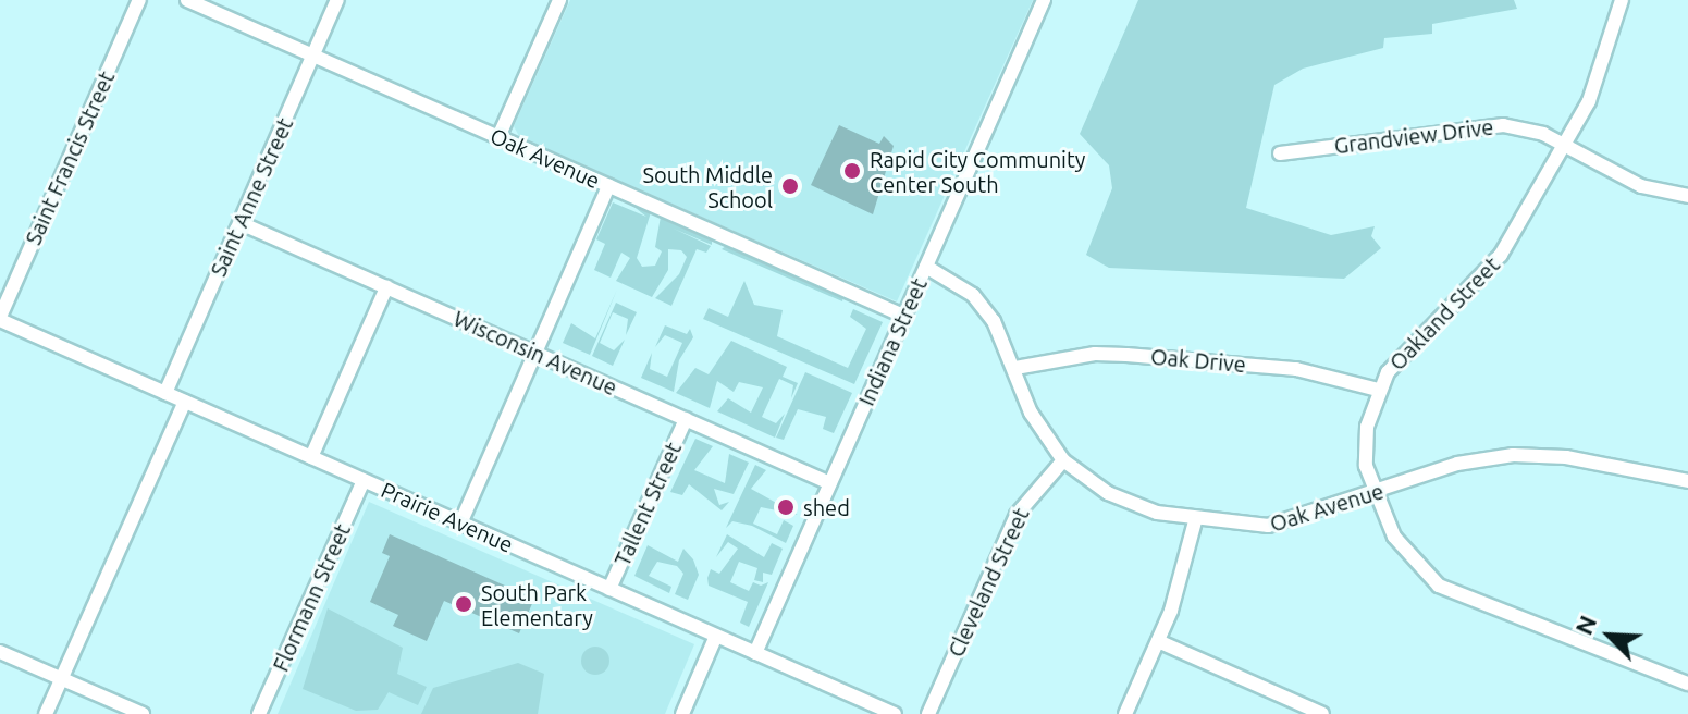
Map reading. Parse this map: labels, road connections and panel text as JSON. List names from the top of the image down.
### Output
{
  "streets": {
    "street": [
      "Grandview Drive",
      "Saint Francis Street",
      "Oak Avenue",
      "Saint Anne Street",
      "Oakland Street",
      "Indiana Street",
      "Wisconsin Avenue",
      "Oak Drive",
      "Tallent Street",
      "Prairie Avenue",
      "Cleveland Street",
      "Flormann Street"
    ]
  },
  "crossings": [
    ["Grandview Drive", "Oakland Street"],
    ["Saint Francis Street", "Prairie Avenue"],
    ["Oak Avenue", "Saint Anne Street"],
    ["Oak Avenue", "Oakland Street"],
    ["Oak Avenue", "Indiana Street"],
    ["Oak Avenue", "Oak Drive"],
    ["Oak Avenue", "Cleveland Street"],
    ["Saint Anne Street", "Wisconsin Avenue"],
    ["Saint Anne Street", "Prairie Avenue"],
    ["Oakland Street", "Oak Drive"],
    ["Indiana Street", "Wisconsin Avenue"],
    ["Indiana Street", "Prairie Avenue"],
    ["Wisconsin Avenue", "Tallent Street"],
    ["Tallent Street", "Prairie Avenue"],
    ["Prairie Avenue", "Flormann Street"]
  ],
  "places": [
    "Rapid City Community Center South",
    "South Middle School",
    "shed",
    "South Park Elementary"
  ],
  "north": "top left"
}
